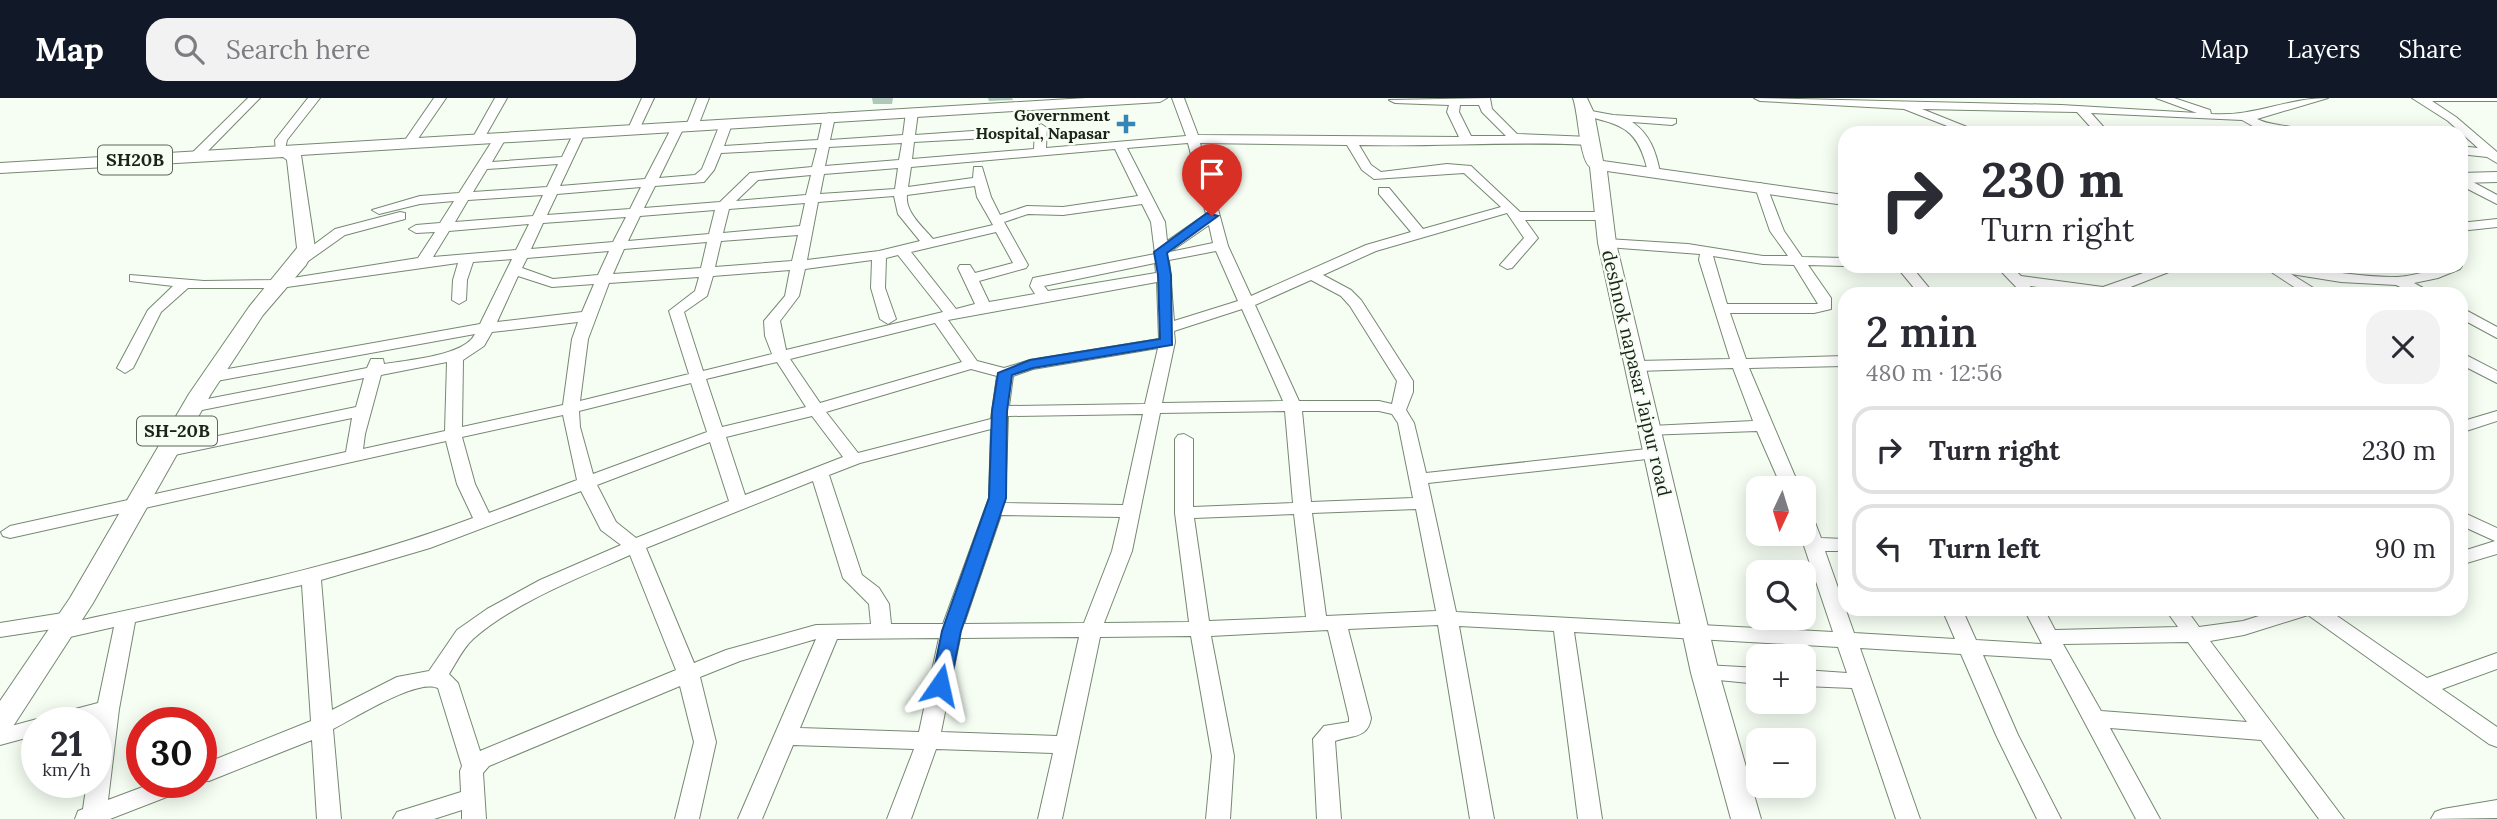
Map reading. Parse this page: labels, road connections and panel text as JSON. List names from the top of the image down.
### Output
{
  "streets": {
    "main road": ["SH20B", "deshnok napasar Jaipur road", "SH-20B"]
  },
  "places": {
    "health": ["Government Hospital, Napasar"]
  },
  "north": "bottom",
  "page": {
    "header": "Map",
    "search": "Search here",
    "nav": ["Map", "Layers", "Share"],
    "turn": ["230 m", "Turn right"],
    "heading": ["2 min", "480 m · 12:56"],
    "list": [
      {
        "name": "Turn right",
        "value": "230 m"
      },
      {
        "name": "Turn left",
        "value": "90 m"
      }
    ],
    "map_buttons": ["+", "−"],
    "speed": "21 km/h",
    "limit": "30"
  }
}
